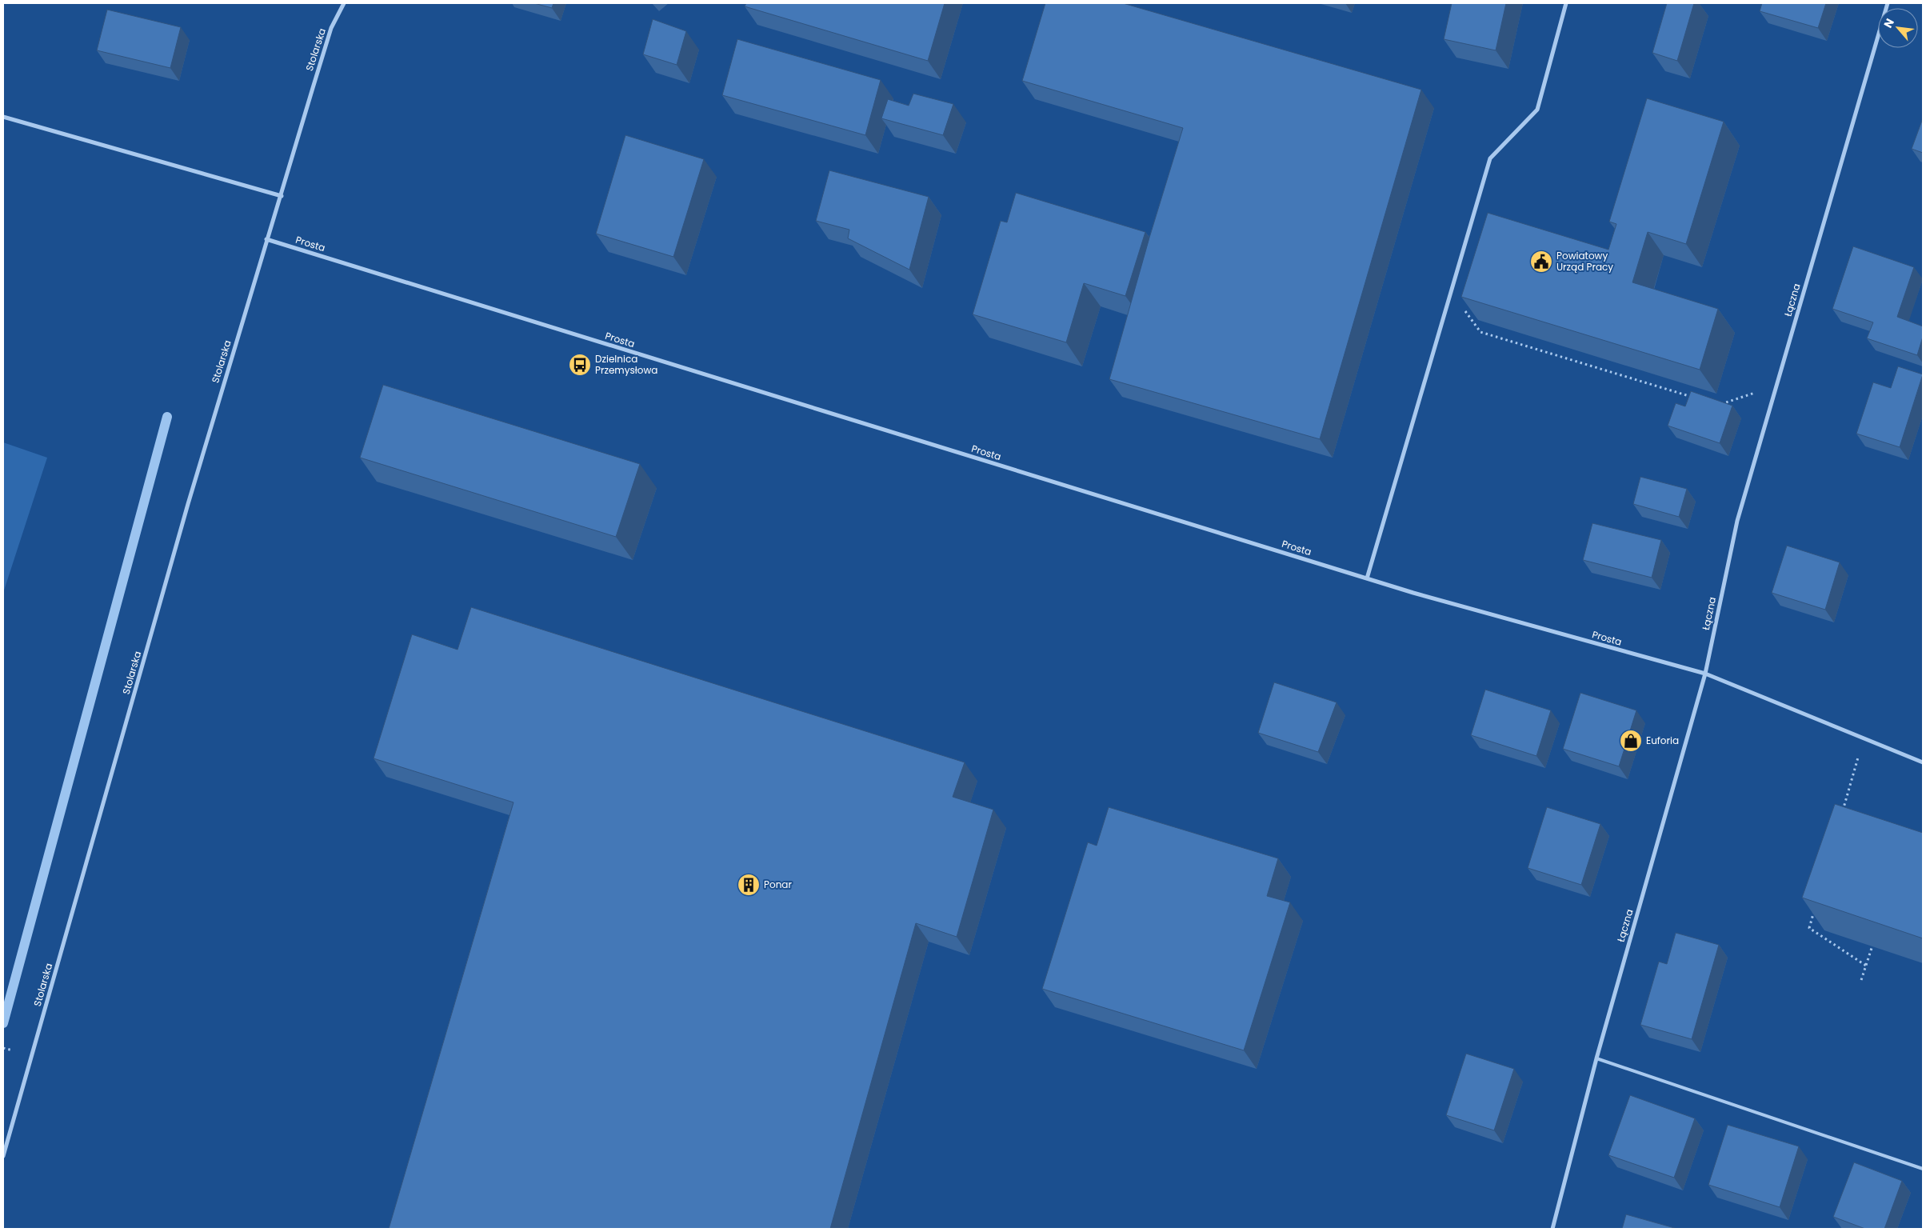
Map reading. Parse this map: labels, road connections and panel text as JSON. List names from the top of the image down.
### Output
{
  "streets": {
    "street": ["Stolarska", "Prosta", "Łączna"]
  },
  "crossings": [
    ["Stolarska", "Prosta"],
    ["Prosta", "Łączna"]
  ],
  "places": {
    "public building": ["Powiatowy Urząd Pracy"],
    "bus stop": ["Dzielnica Przemysłowa"],
    "shop": ["Euforia"],
    "building": ["Ponar"]
  },
  "north": "top left"
}
